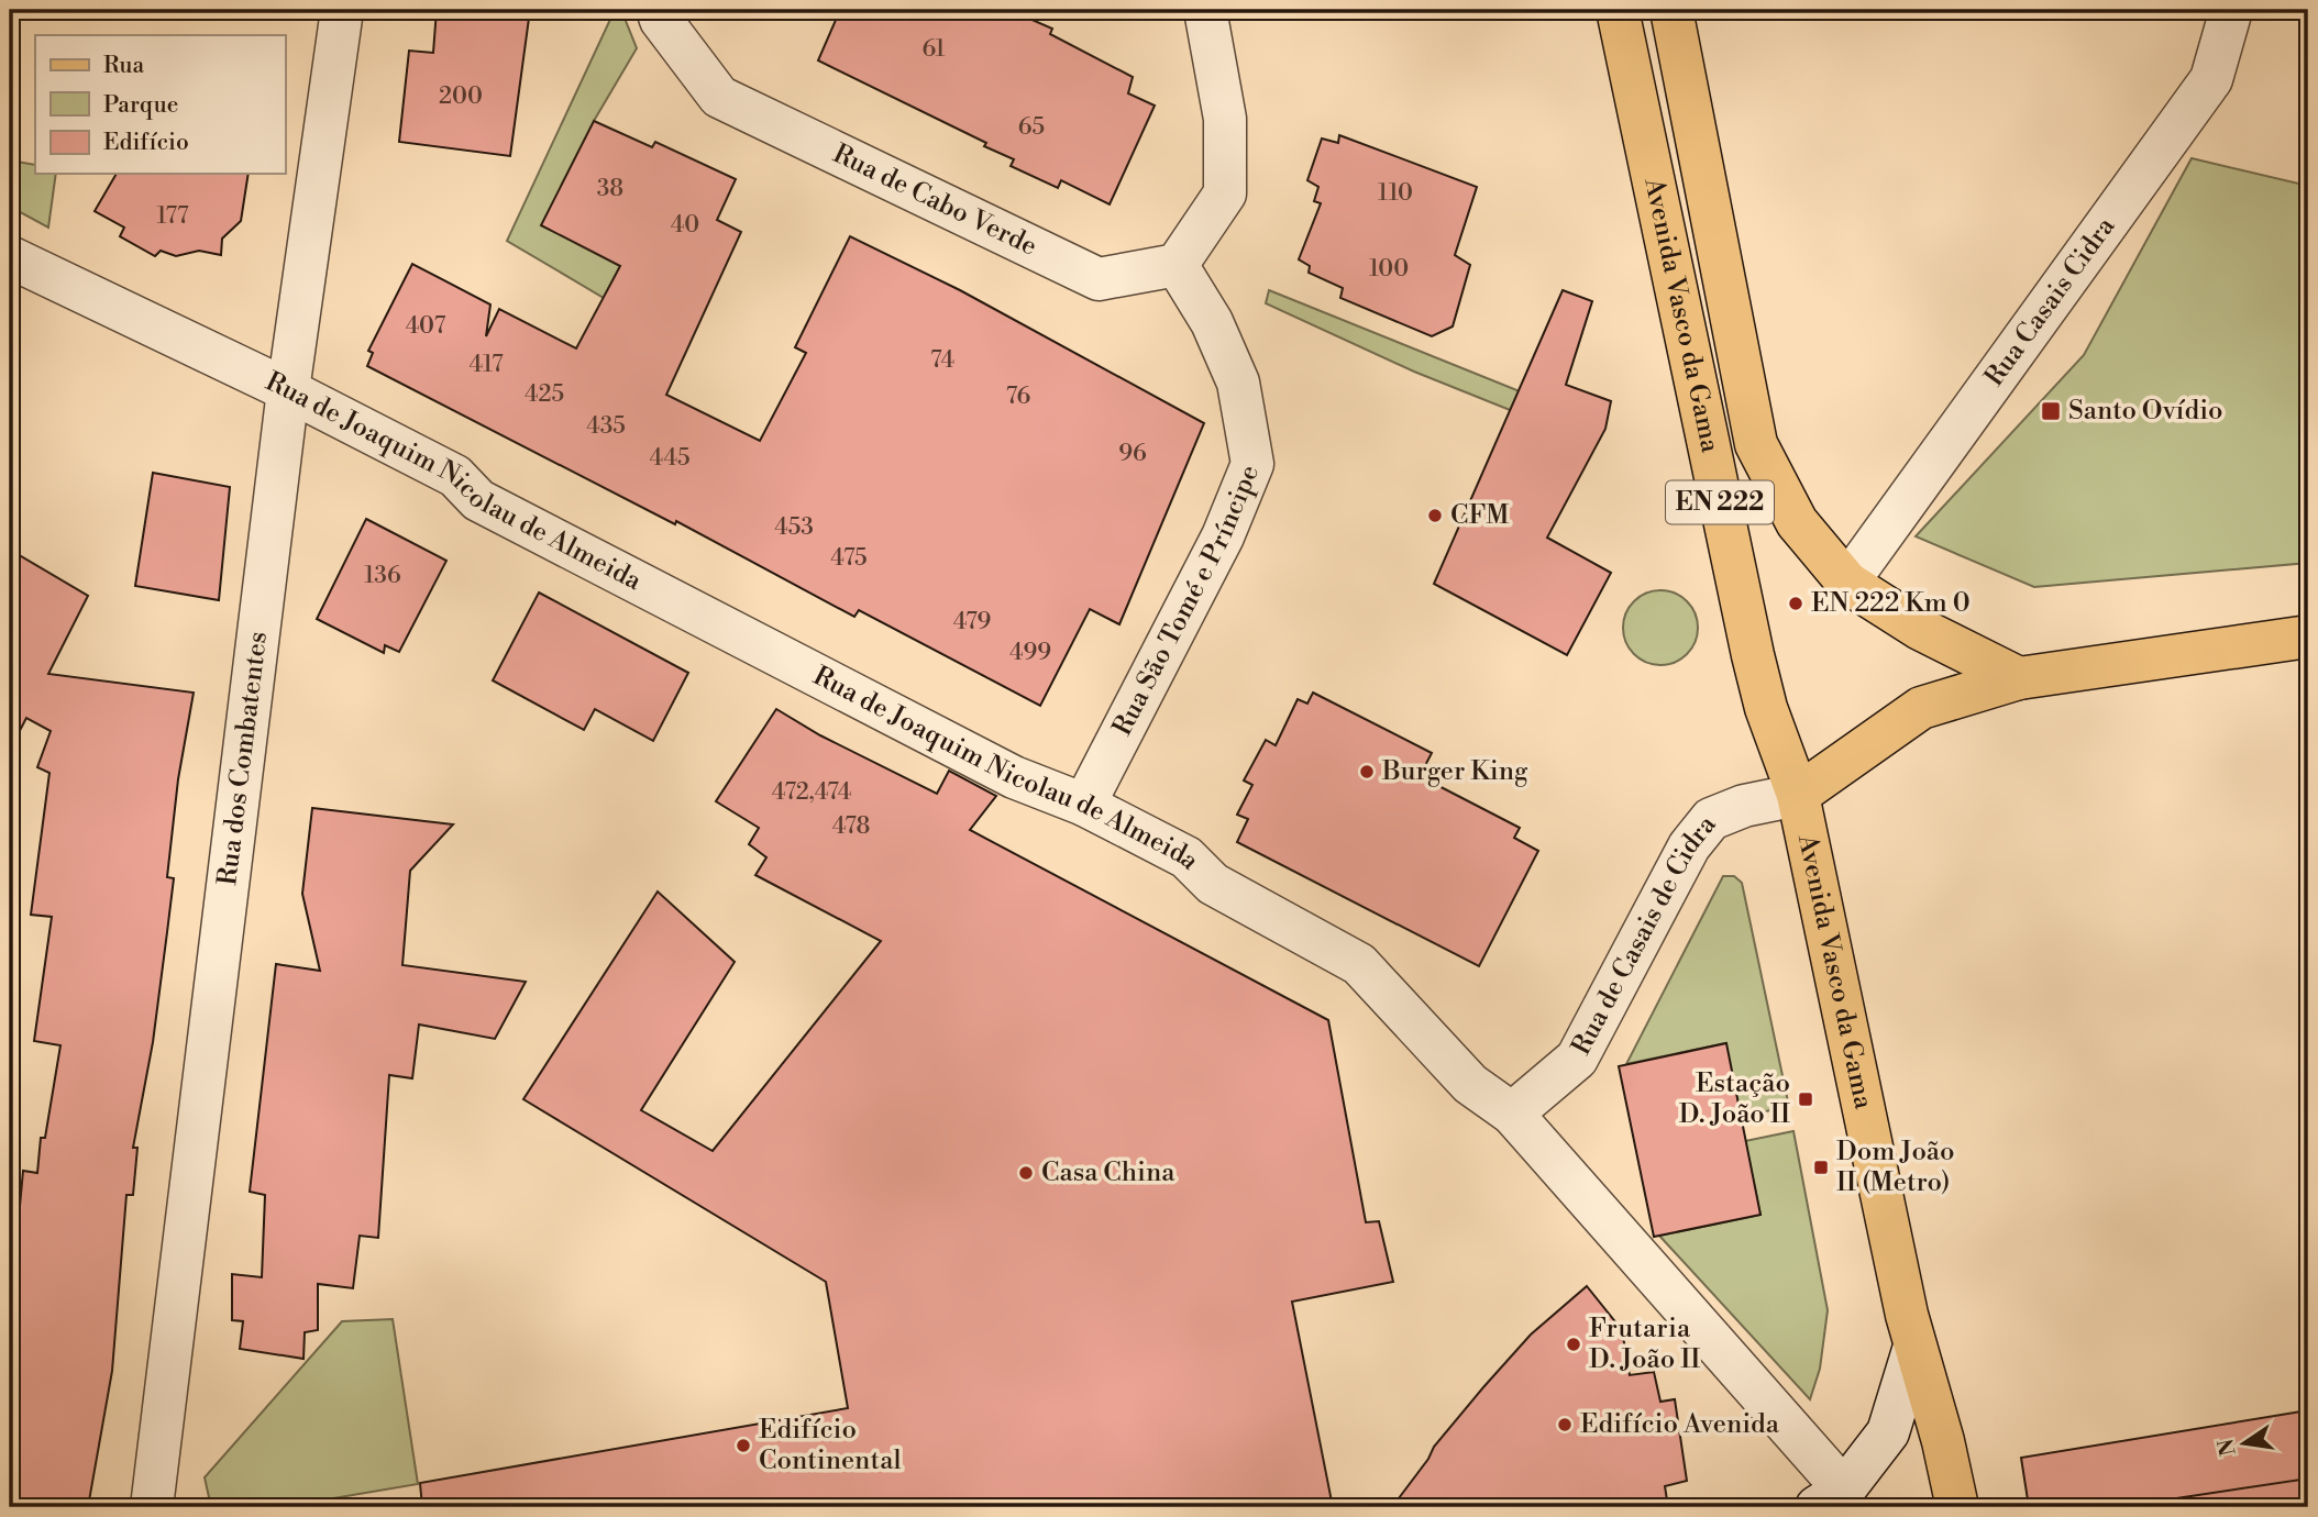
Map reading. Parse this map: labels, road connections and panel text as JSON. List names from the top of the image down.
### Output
{
  "streets": {
    "main road": ["Avenida Vasco da Gama", "EN 222"],
    "street": [
      "Rua de Cabo Verde",
      "Rua Casais Cidra",
      "Rua de Joaquim Nicolau de Almeida",
      "Rua São Tomé e Príncipe",
      "Rua dos Combatentes",
      "Rua de Casais de Cidra"
    ]
  },
  "crossings": [
    ["Rua de Cabo Verde", "Rua São Tomé e Príncipe"],
    ["Rua Casais Cidra", "Avenida Vasco da Gama"],
    ["Avenida Vasco da Gama", "Rua de Casais de Cidra"],
    ["Rua de Joaquim Nicolau de Almeida", "Rua São Tomé e Príncipe"],
    ["Rua de Joaquim Nicolau de Almeida", "Rua dos Combatentes"],
    ["Rua de Joaquim Nicolau de Almeida", "Rua de Casais de Cidra"]
  ],
  "places": {
    "transit": ["Santo Ovídio", "Estação D. João II", "Dom João II (Metro)"],
    "other": [
      "CFM",
      "EN 222 Km 0",
      "Burger King",
      "Casa China",
      "Frutaria D. João II",
      "Edifício Avenida",
      "Edifício Continental"
    ]
  },
  "house_numbers": [
    "61",
    "200",
    "65",
    "38",
    "110",
    "177",
    "40",
    "100",
    "407",
    "74",
    "417",
    "425",
    "76",
    "435",
    "96",
    "445",
    "453",
    "475",
    "136",
    "479",
    "499",
    "472,474",
    "478"
  ],
  "legend": ["Rua", "Parque", "Edifício"],
  "north": "left"
}
